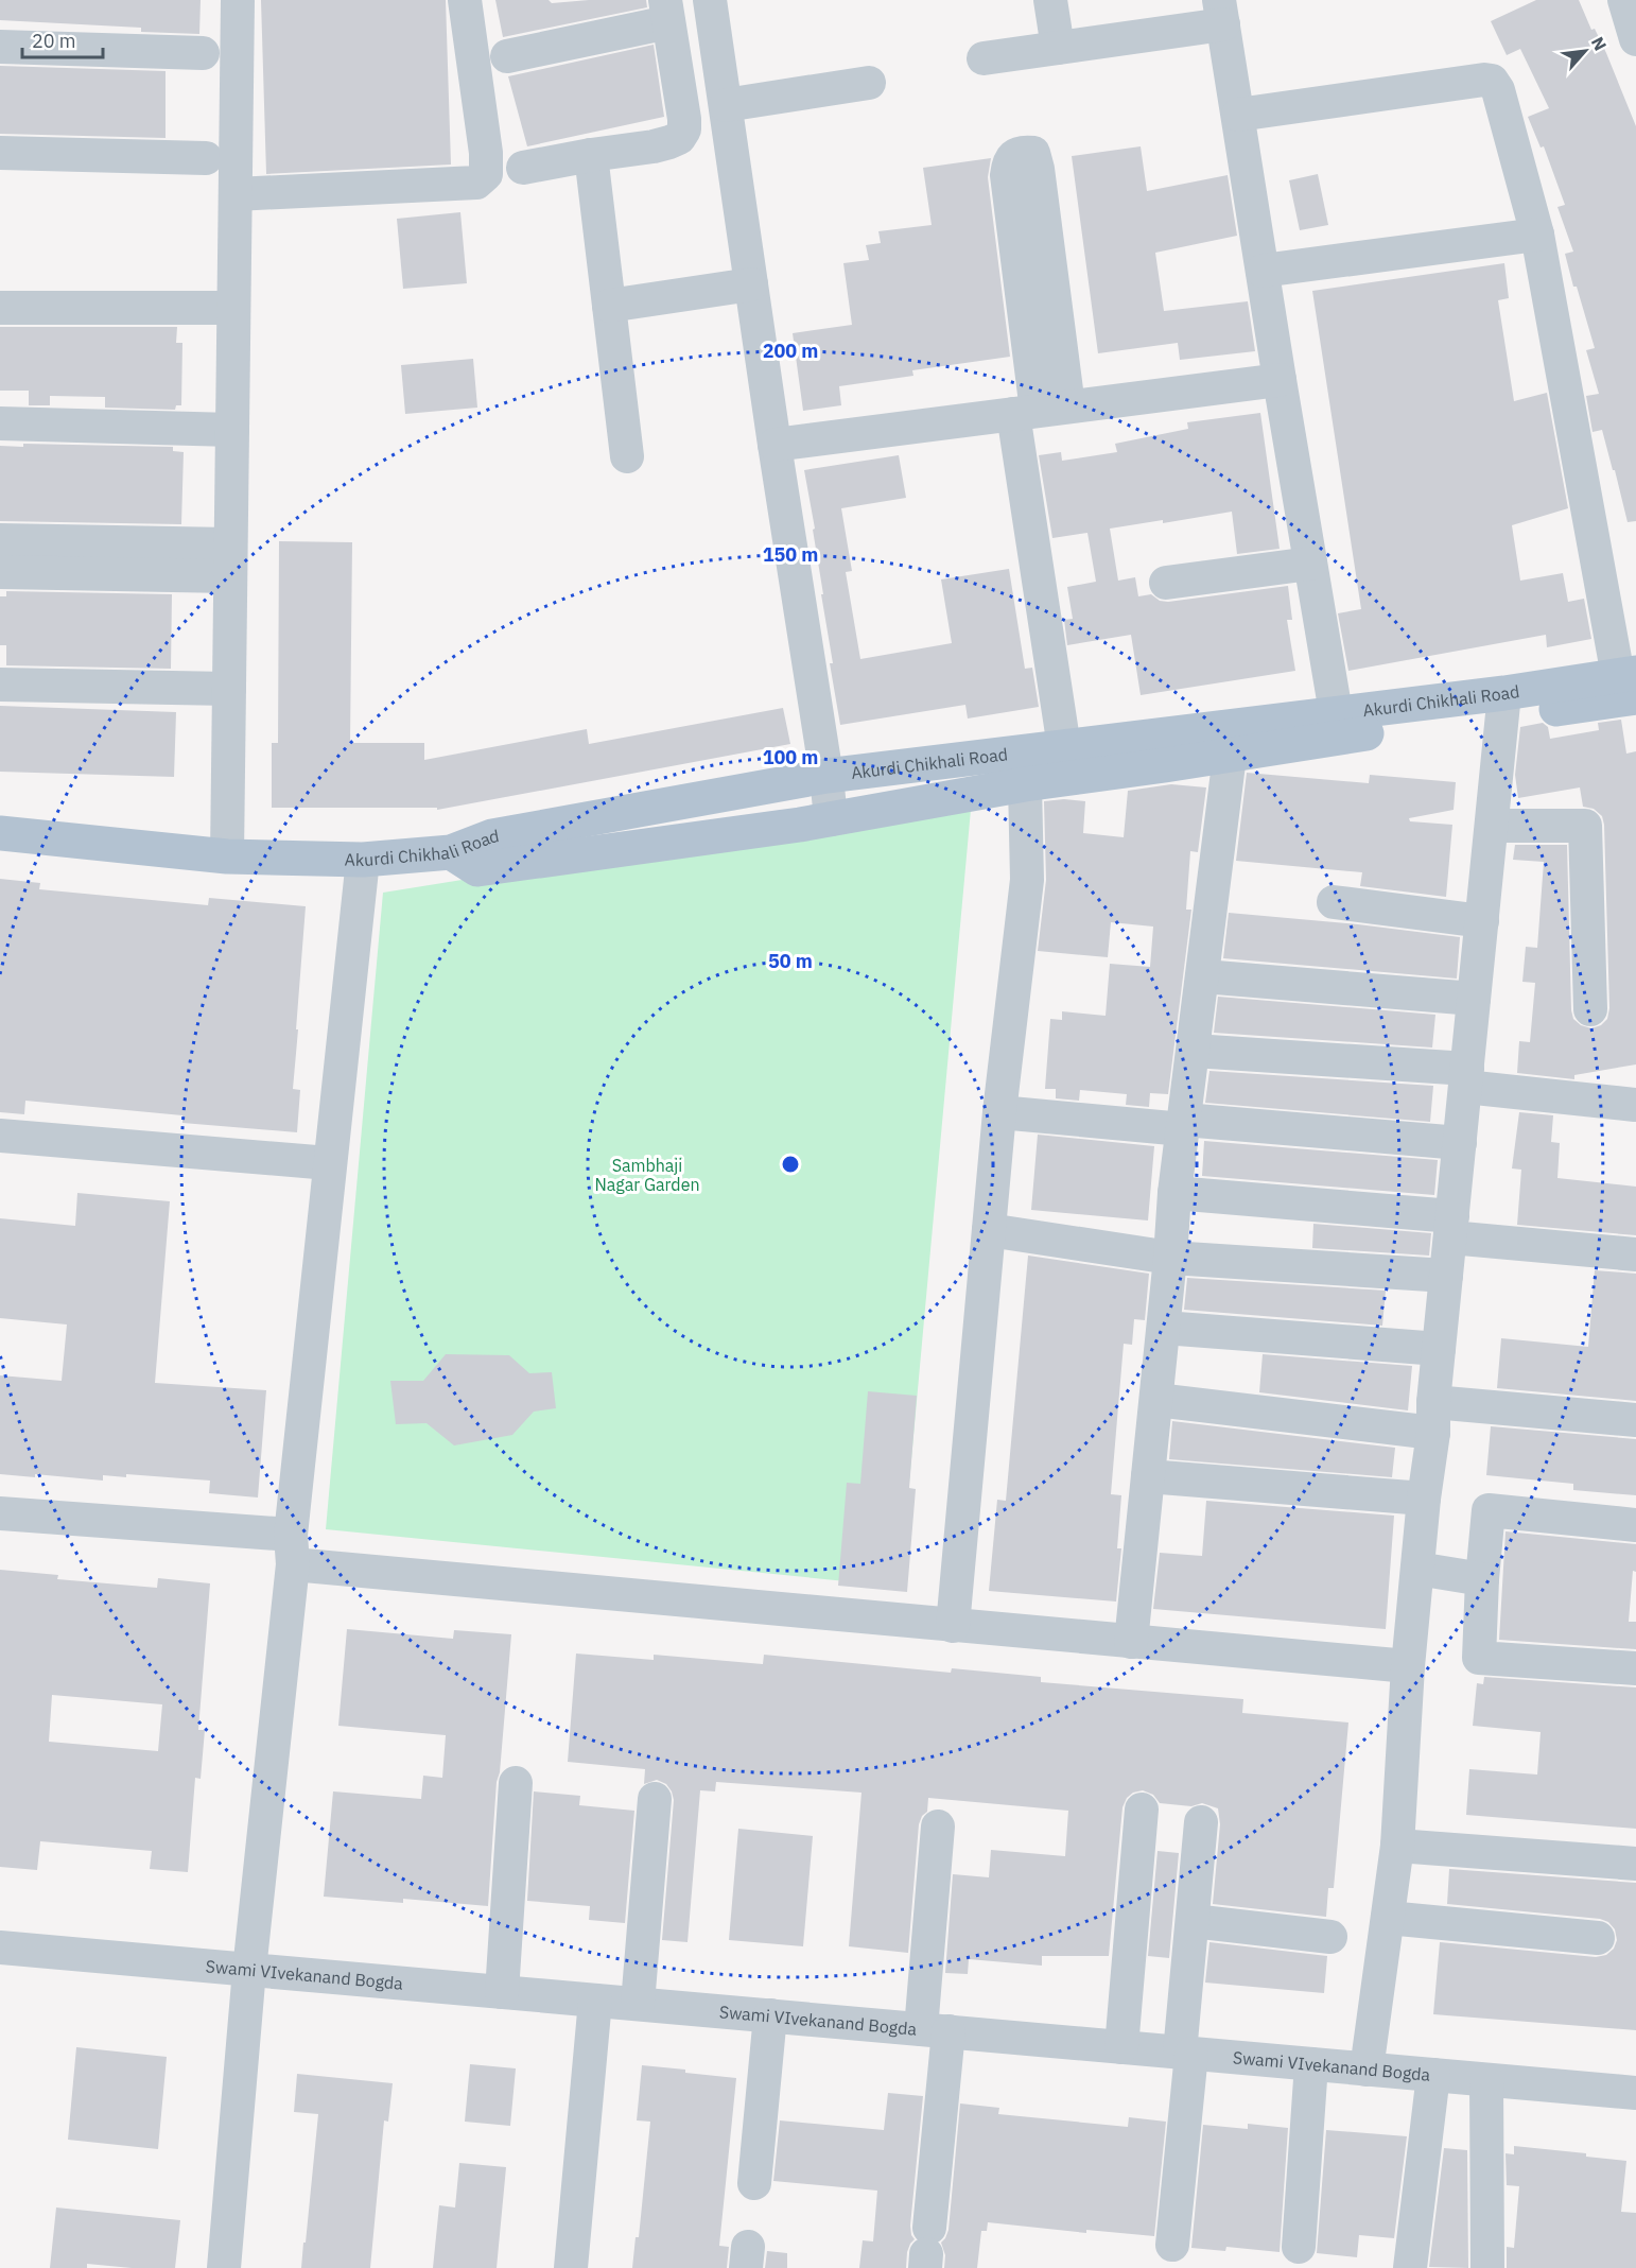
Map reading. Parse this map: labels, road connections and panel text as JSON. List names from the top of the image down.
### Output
{
  "streets": {
    "main road": ["Akurdi Chikhali Road"],
    "street": ["Swami VIvekanand Bogda"]
  },
  "parks": ["Sambhaji Nagar Garden"],
  "scale_bar": "20 m",
  "north": "top right",
  "rings": [
    "200 m",
    "150 m",
    "100 m",
    "50 m"
  ]
}
